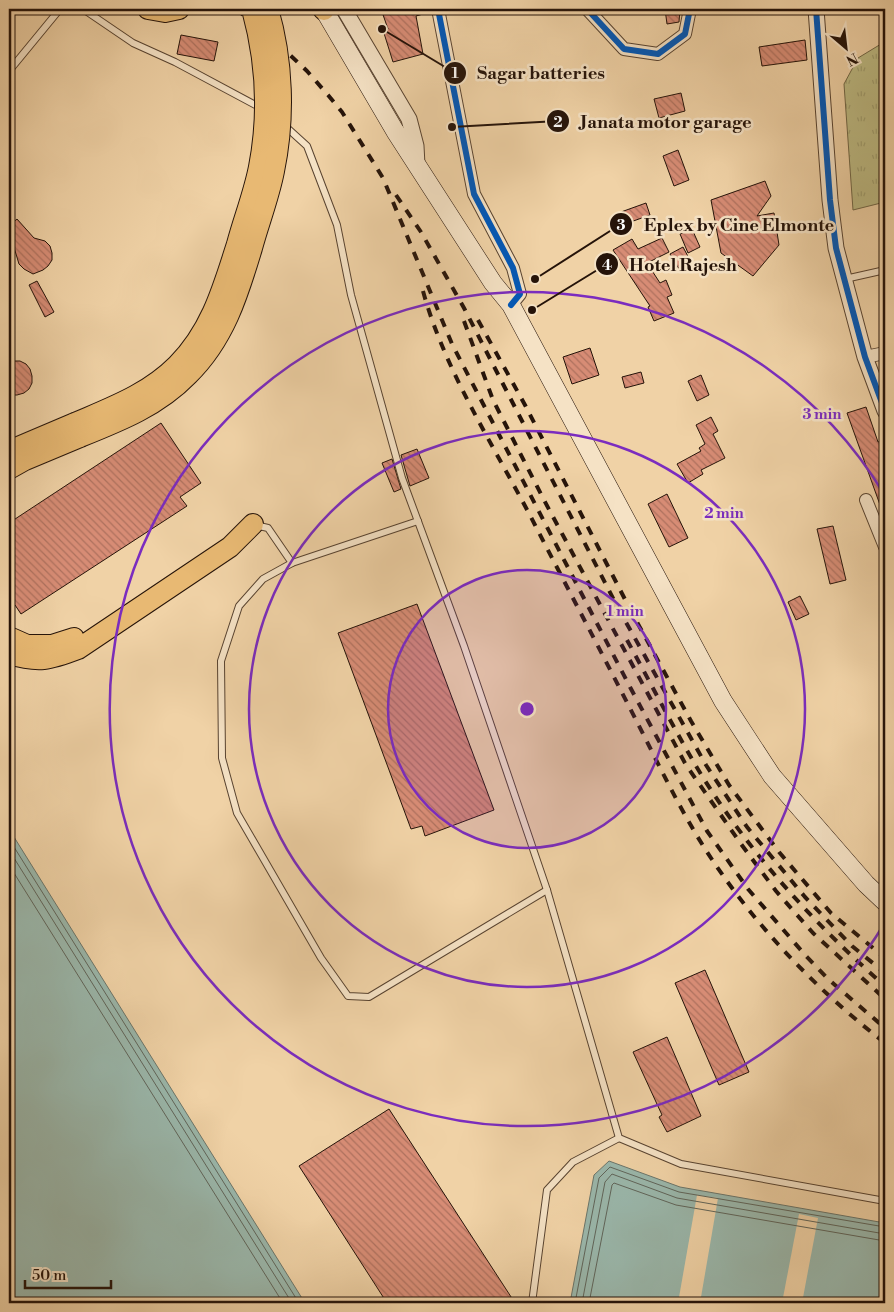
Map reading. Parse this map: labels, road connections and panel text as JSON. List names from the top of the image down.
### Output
{
  "places": [
    "Sagar batteries",
    "Janata motor garage",
    "Eplex by Cine Elmonte",
    "Hotel Rajesh"
  ],
  "scale_bar": "50 m",
  "north": "bottom right",
  "rings": ["3 min", "2 min", "1 min"]
}
